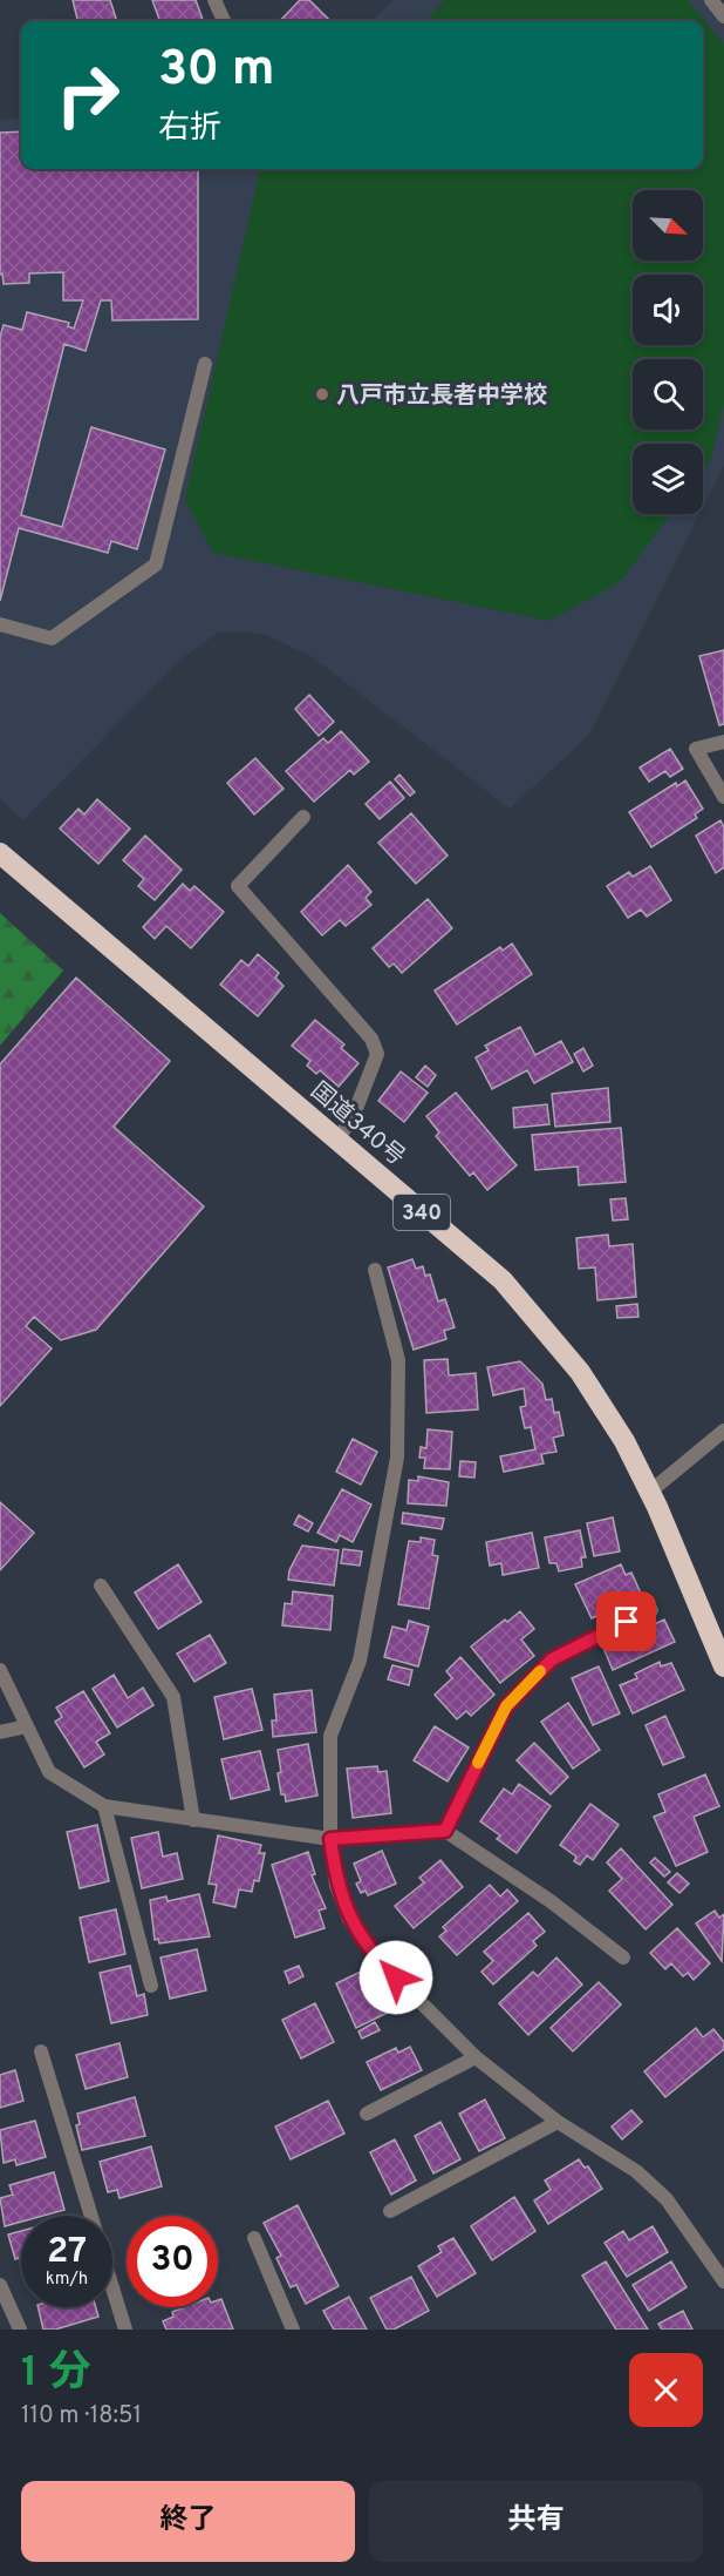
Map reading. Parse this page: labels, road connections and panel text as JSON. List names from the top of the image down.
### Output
{
  "streets": {
    "highway": ["国道340号", "340"]
  },
  "places": ["八戸市立長者中学校"],
  "north": "bottom right",
  "page": {
    "turn": ["30 m", "右折"],
    "speed": "27 km/h",
    "limit": "30",
    "heading": ["1 分", "110 m · 18:51"],
    "buttons": ["終了", "共有"]
  }
}
